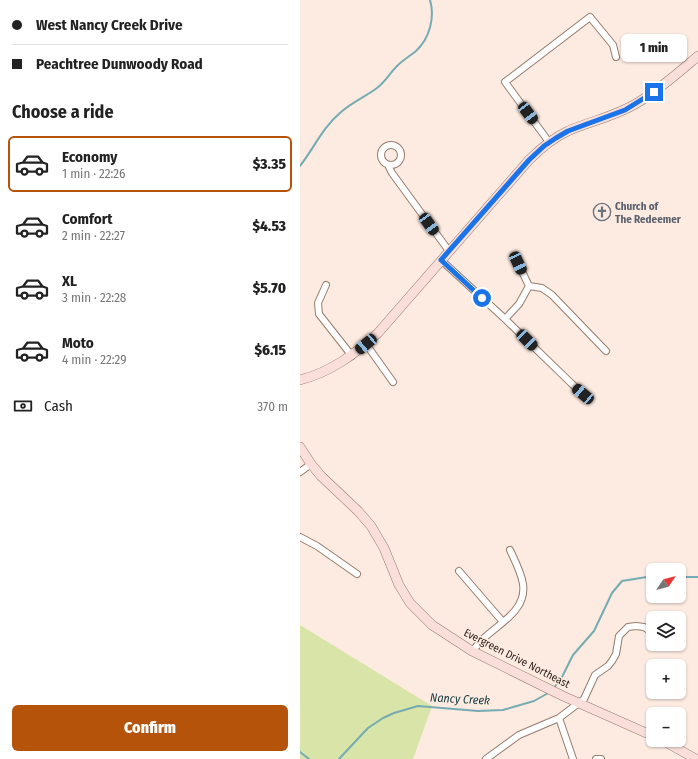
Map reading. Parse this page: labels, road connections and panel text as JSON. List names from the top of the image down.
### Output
{
  "streets": {
    "main road": ["Evergreen Drive Northeast"]
  },
  "water": ["Nancy Creek"],
  "places": {
    "church": ["Church of The Redeemer"]
  },
  "north": "top right",
  "page": {
    "banner": ["West Nancy Creek Drive", "Peachtree Dunwoody Road"],
    "bubble": "1 min",
    "heading": "Choose a ride",
    "list": [
      {
        "name": "Economy",
        "note": "1 min · 22:26",
        "value": "$3.35"
      },
      {
        "name": "Comfort",
        "note": "2 min · 22:27",
        "value": "$4.53"
      },
      {
        "name": "XL",
        "note": "3 min · 22:28",
        "value": "$5.70"
      },
      {
        "name": "Moto",
        "note": "4 min · 22:29",
        "value": "$6.15"
      }
    ],
    "pay": ["Cash", "370 m"],
    "map_buttons": ["+", "−"],
    "buttons": "Confirm"
  }
}
